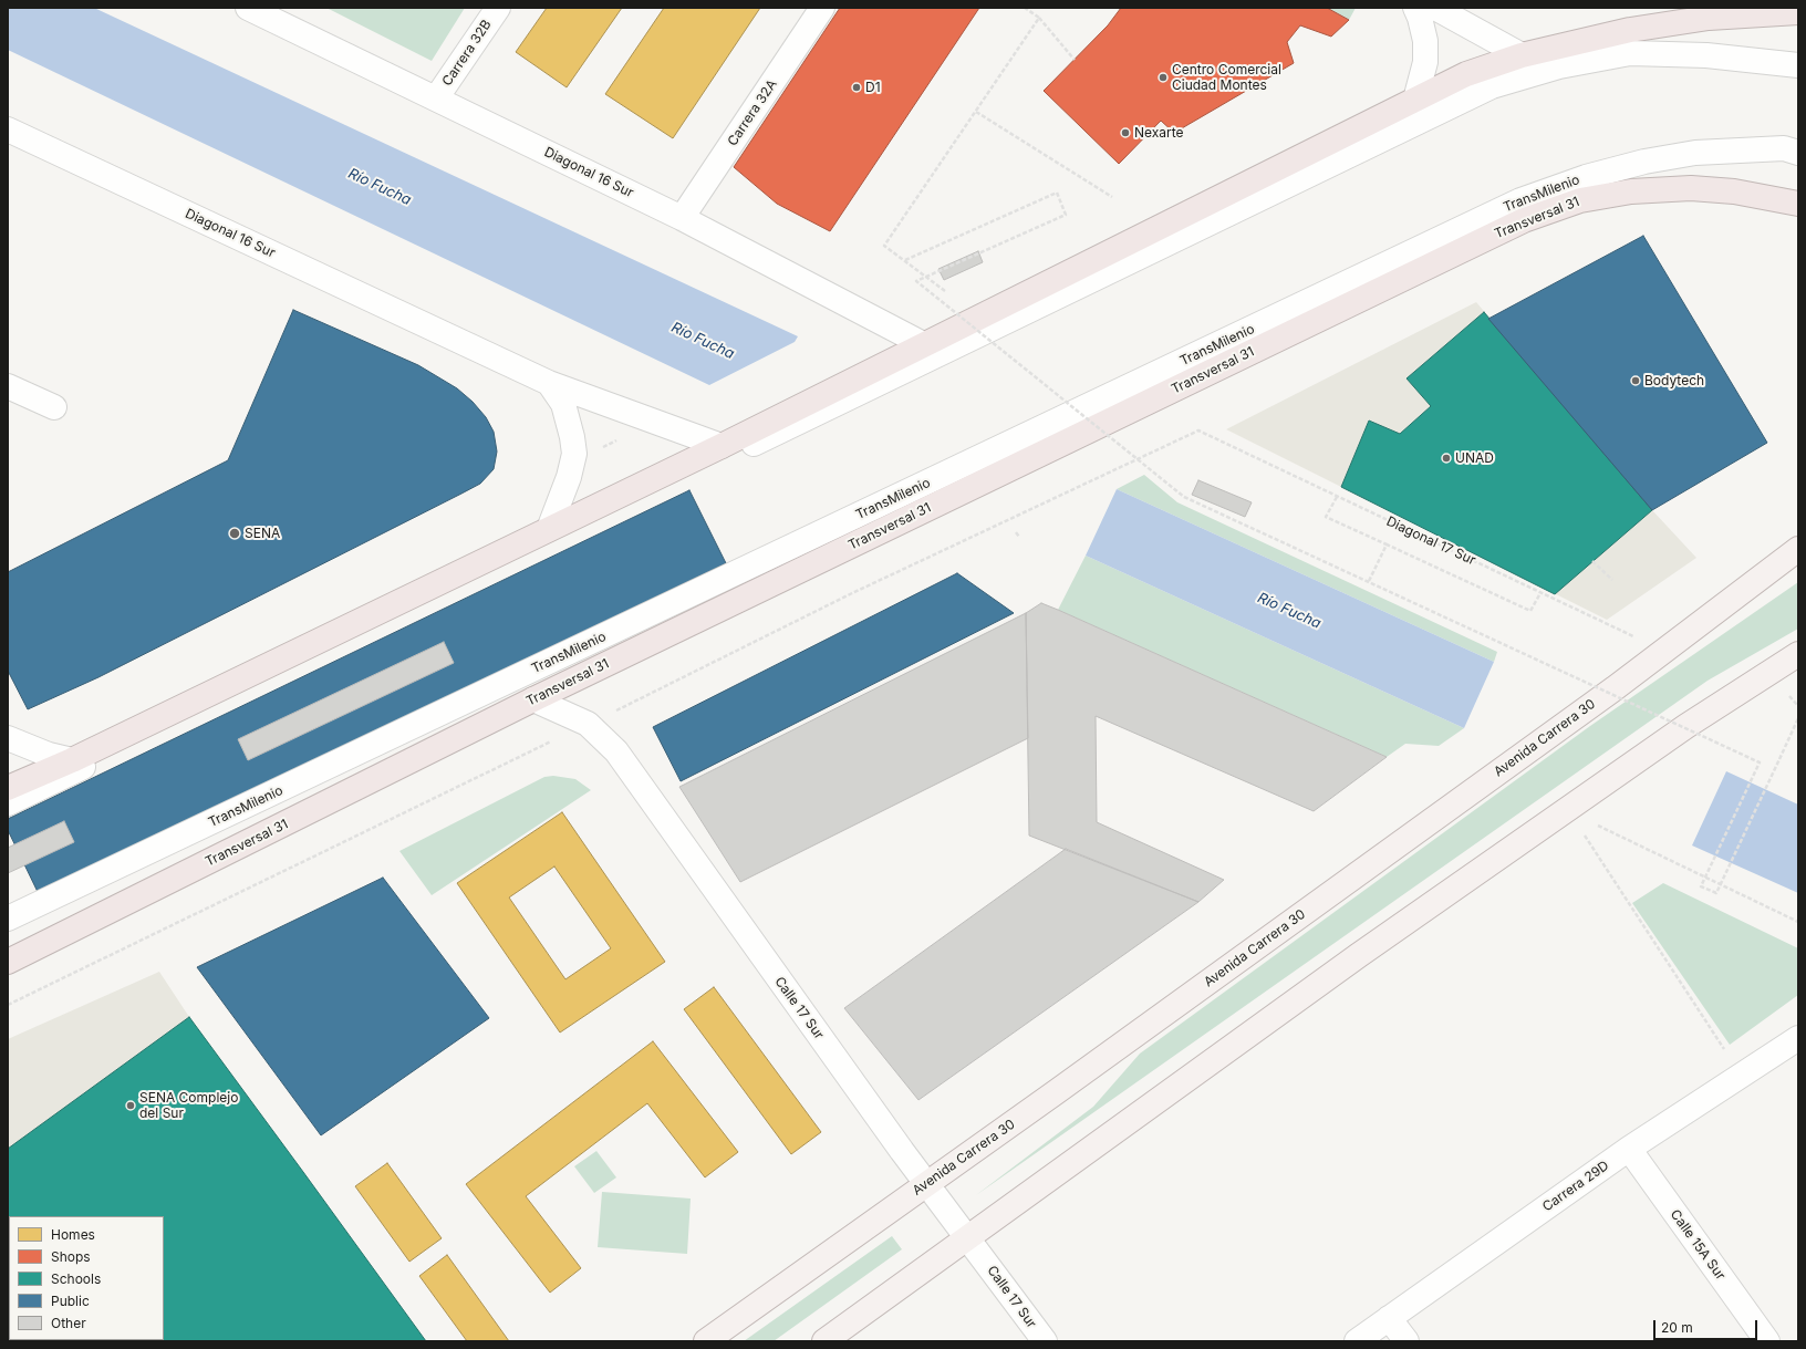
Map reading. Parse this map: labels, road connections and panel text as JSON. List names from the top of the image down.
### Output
{
  "streets": {
    "highway": ["Transversal 31"],
    "main road": ["Avenida Carrera 30"],
    "street": [
      "Carrera 32B",
      "Carrera 32A",
      "Diagonal 16 Sur",
      "TransMilenio",
      "Calle 17 Sur",
      "Carrera 29D",
      "Calle 15A Sur"
    ],
    "path": ["Diagonal 17 Sur"]
  },
  "crossings": [
    ["Carrera 32B", "Diagonal 16 Sur"],
    ["Carrera 32A", "Diagonal 16 Sur"],
    ["Transversal 31", "Calle 17 Sur"],
    ["Diagonal 17 Sur", "Avenida Carrera 30"],
    ["Diagonal 17 Sur", "Calle 17 Sur"],
    ["Avenida Carrera 30", "Calle 17 Sur"],
    ["Carrera 29D", "Calle 15A Sur"]
  ],
  "water": ["Río Fucha"],
  "places": [
    "Centro Comercial Ciudad Montes",
    "D1",
    "Nexarte",
    "Bodytech",
    "UNAD",
    "SENA",
    "SENA Complejo del Sur"
  ],
  "legend": [
    "Homes",
    "Shops",
    "Schools",
    "Public",
    "Other"
  ],
  "scale_bar": "20 m"
}
